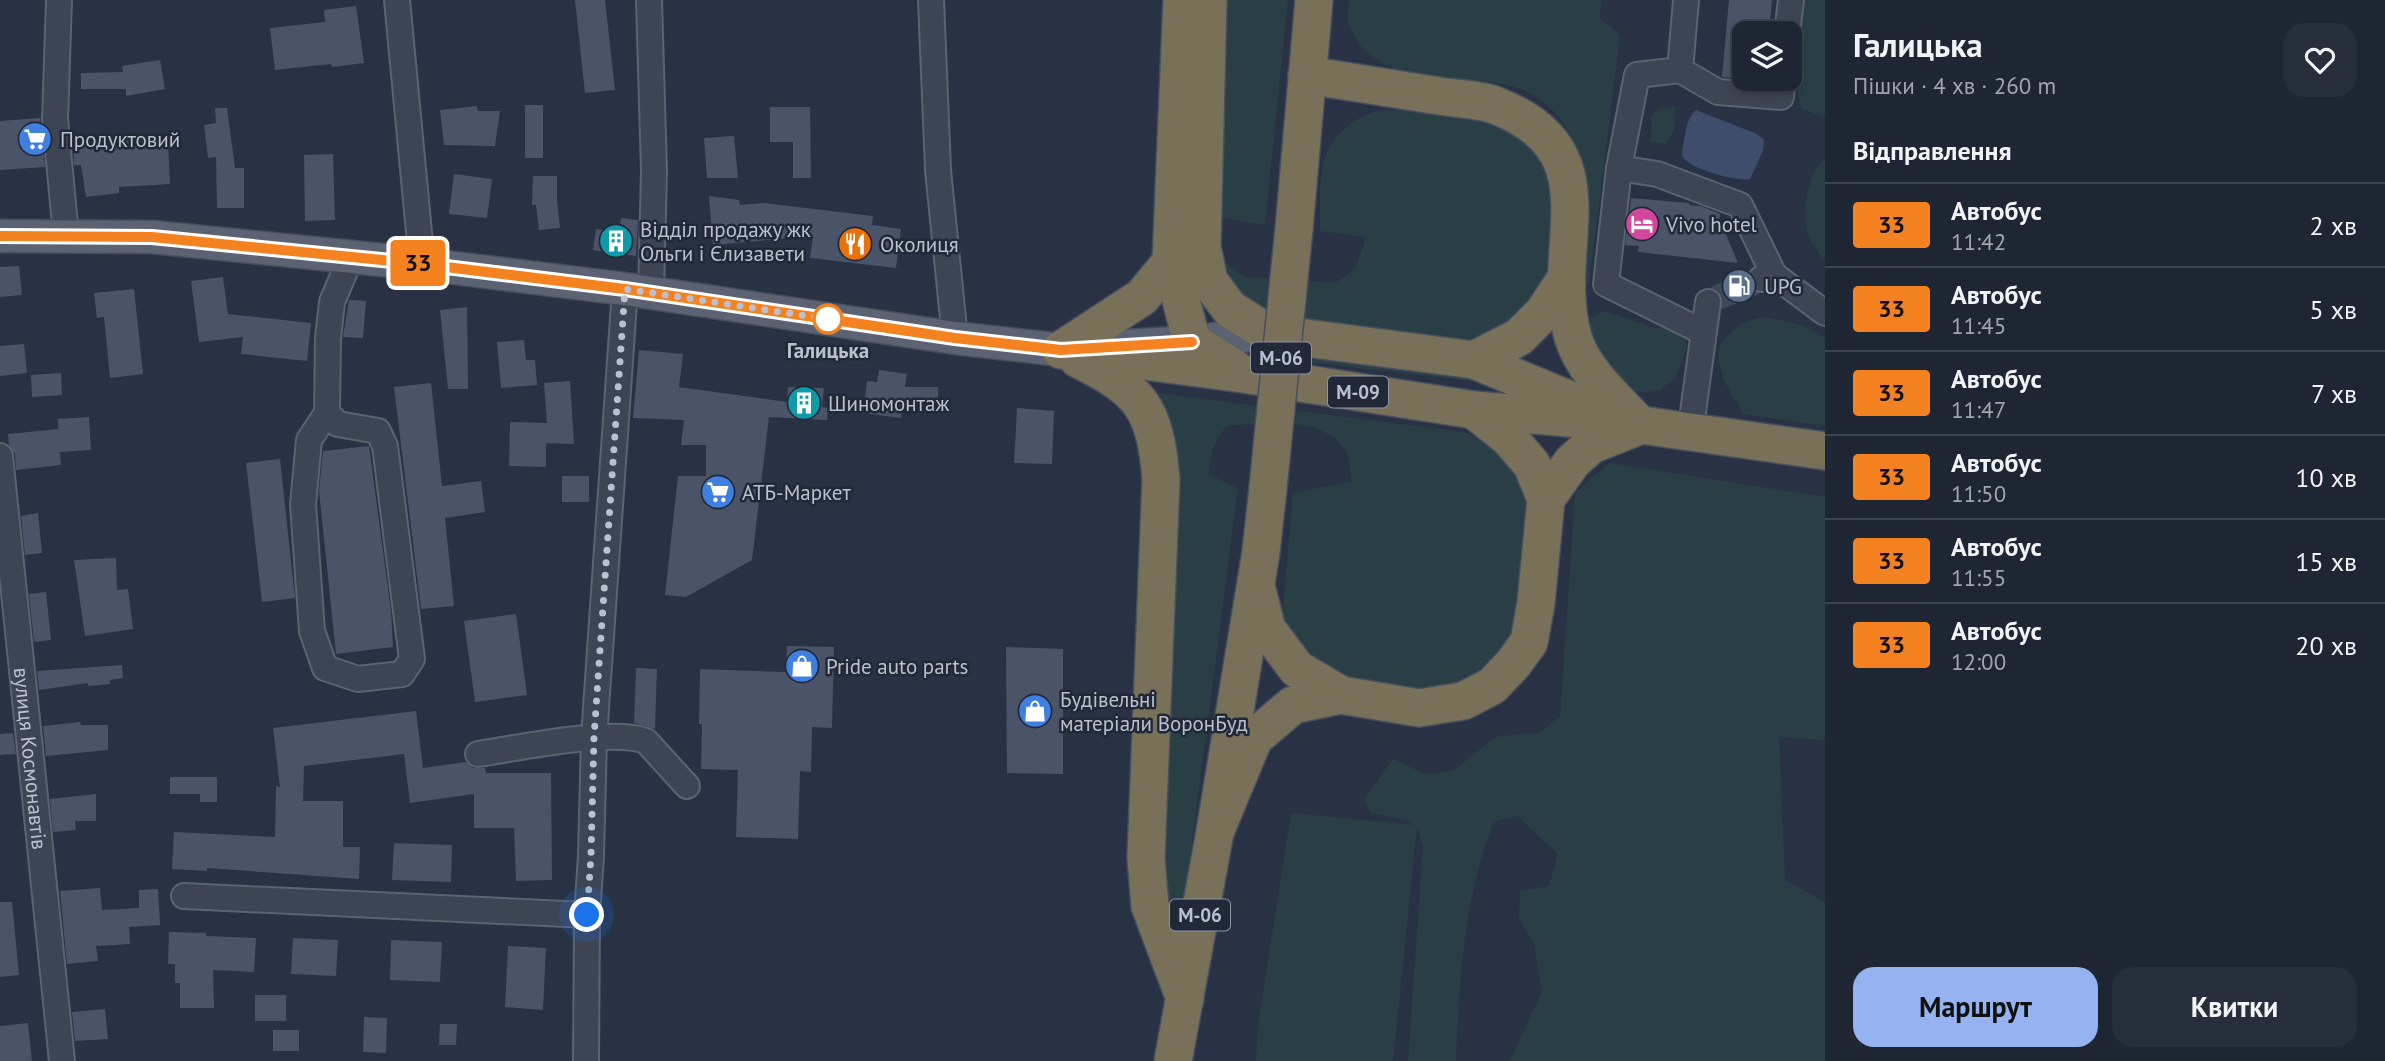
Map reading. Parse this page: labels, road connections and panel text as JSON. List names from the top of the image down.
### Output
{
  "streets": {
    "highway": ["М-06", "М-09"],
    "street": ["вулиця Космонавтів"]
  },
  "places": {
    "supermarket": ["Продуктовий", "ATБ-Маркет"],
    "hotel": ["Vivo hotel"],
    "building": ["Відділ продажу жк Ольги і Єлизавети", "Шиномонтаж"],
    "restaurant": ["Околиця"],
    "fuel station": ["UPG"],
    "other": ["Галицька"],
    "shop": ["Pride auto parts", "Будівельні матеріали ВоронБуд"]
  },
  "lines": ["bus line 33"],
  "page": {
    "on_map": "33",
    "heading": [
      ["Галицька", "Пішки · 4 хв · 260 m"],
      "Відправлення"
    ],
    "list": [
      {
        "mark": "33",
        "name": "Автобус",
        "note": "11:42",
        "value": "2 хв"
      },
      {
        "mark": "33",
        "name": "Автобус",
        "note": "11:45",
        "value": "5 хв"
      },
      {
        "mark": "33",
        "name": "Автобус",
        "note": "11:47",
        "value": "7 хв"
      },
      {
        "mark": "33",
        "name": "Автобус",
        "note": "11:50",
        "value": "10 хв"
      },
      {
        "mark": "33",
        "name": "Автобус",
        "note": "11:55",
        "value": "15 хв"
      },
      {
        "mark": "33",
        "name": "Автобус",
        "note": "12:00",
        "value": "20 хв"
      }
    ],
    "buttons": ["Маршрут", "Квитки"]
  }
}
